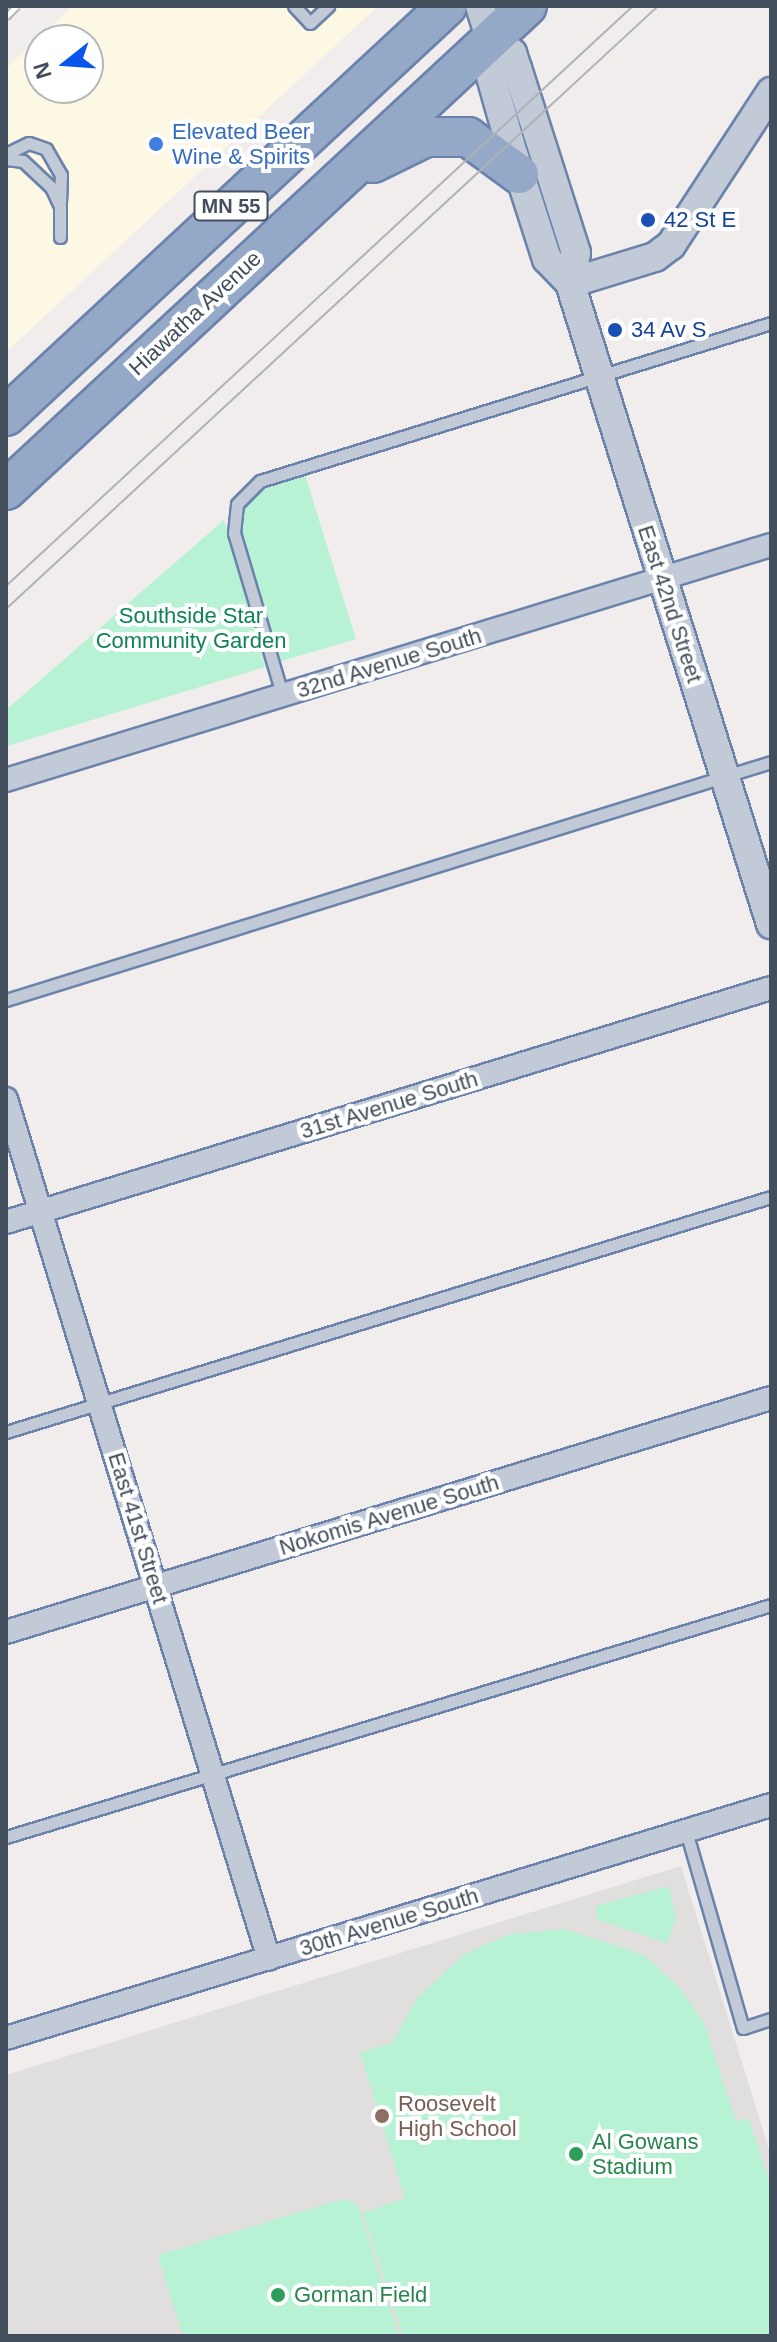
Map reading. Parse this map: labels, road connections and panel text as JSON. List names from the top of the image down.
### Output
{
  "streets": {
    "highway": ["MN 55", "Hiawatha Avenue"],
    "street": [
      "East 42nd Street",
      "32nd Avenue South",
      "31st Avenue South",
      "Nokomis Avenue South",
      "East 41st Street",
      "30th Avenue South"
    ]
  },
  "crossings": [
    ["Hiawatha Avenue", "East 42nd Street"],
    ["East 42nd Street", "32nd Avenue South"],
    ["31st Avenue South", "East 41st Street"],
    ["Nokomis Avenue South", "East 41st Street"],
    ["East 41st Street", "30th Avenue South"]
  ],
  "parks": ["Southside Star Community Garden"],
  "places": [
    "Elevated Beer Wine & Spirits",
    "42 St E",
    "34 Av S",
    "Roosevelt High School",
    "Al Gowans Stadium",
    "Gorman Field"
  ],
  "north": "left"
}
